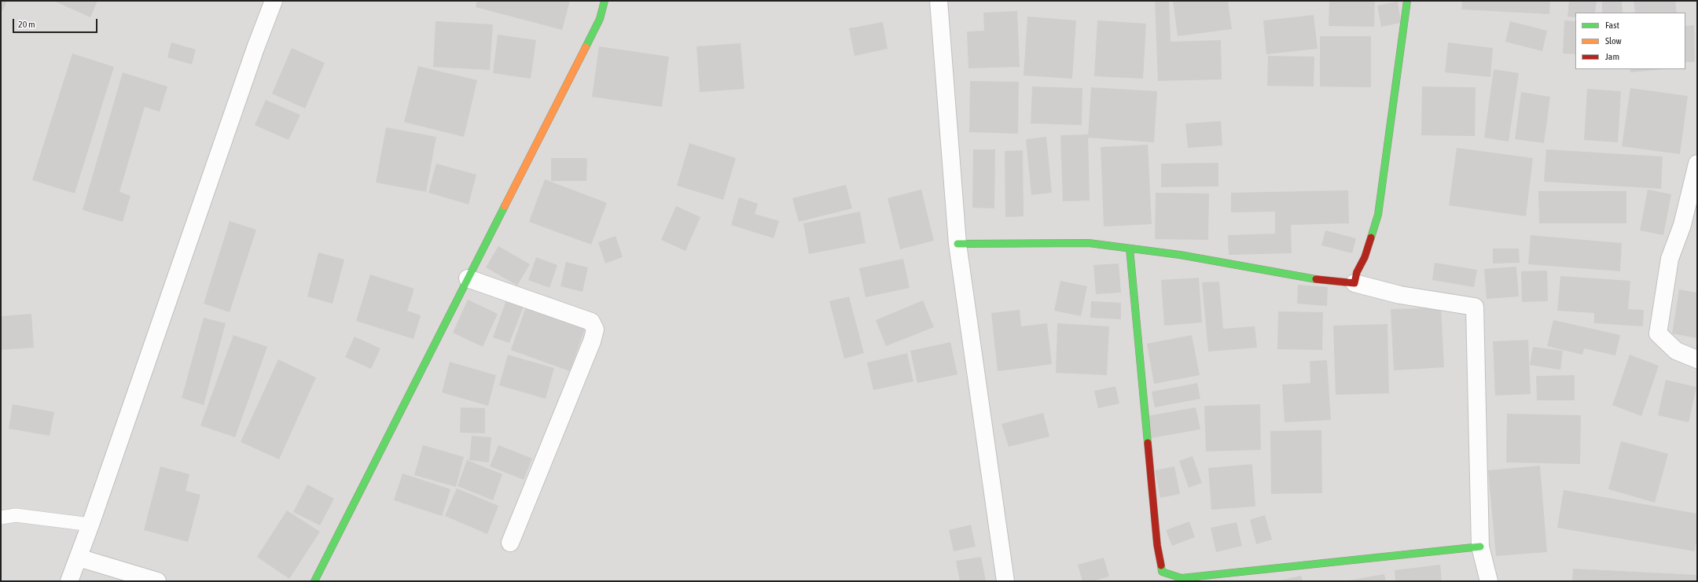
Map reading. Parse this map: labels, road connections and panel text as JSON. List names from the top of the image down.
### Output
{
  "legend": ["Fast", "Slow", "Jam"],
  "scale_bar": "20 m"
}
